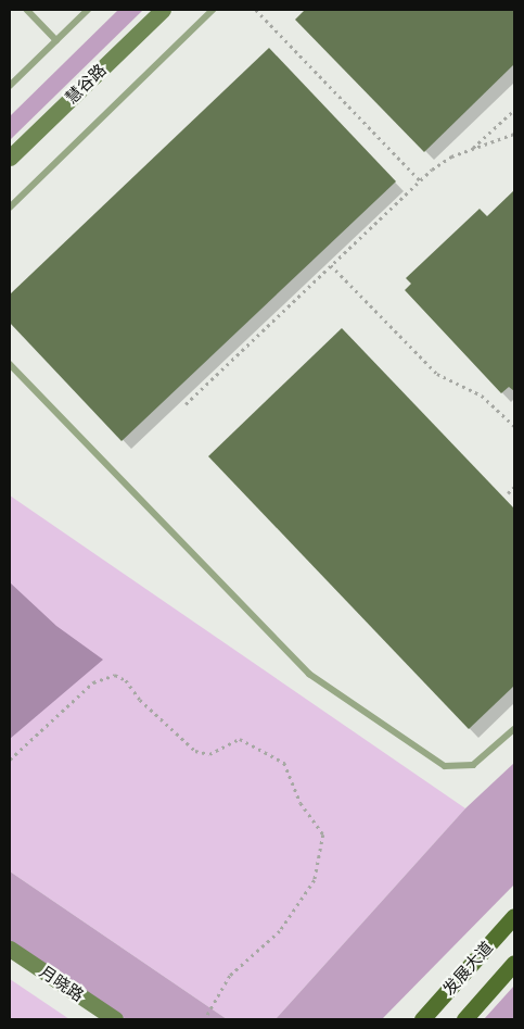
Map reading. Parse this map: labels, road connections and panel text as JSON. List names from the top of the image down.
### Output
{
  "streets": {
    "main road": ["发展大道"],
    "street": ["慧谷路", "月晓路"]
  }
}
